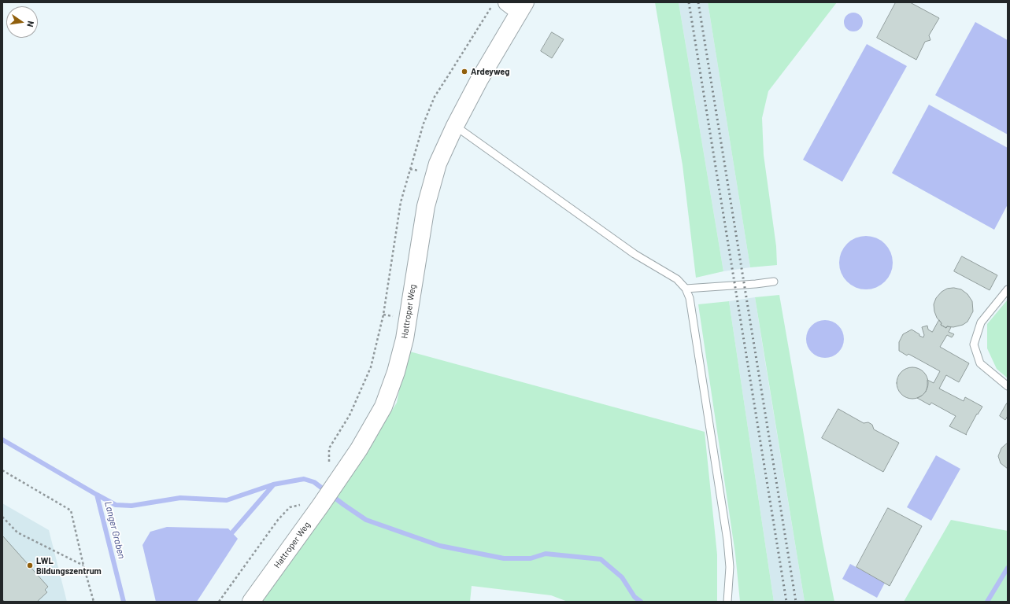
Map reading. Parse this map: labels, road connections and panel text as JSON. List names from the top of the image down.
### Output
{
  "streets": {
    "main road": ["Hattroper Weg"]
  },
  "water": ["Langer Graben"],
  "places": ["Ardeyweg", "LWL Bildungszentrum"],
  "north": "right"
}
